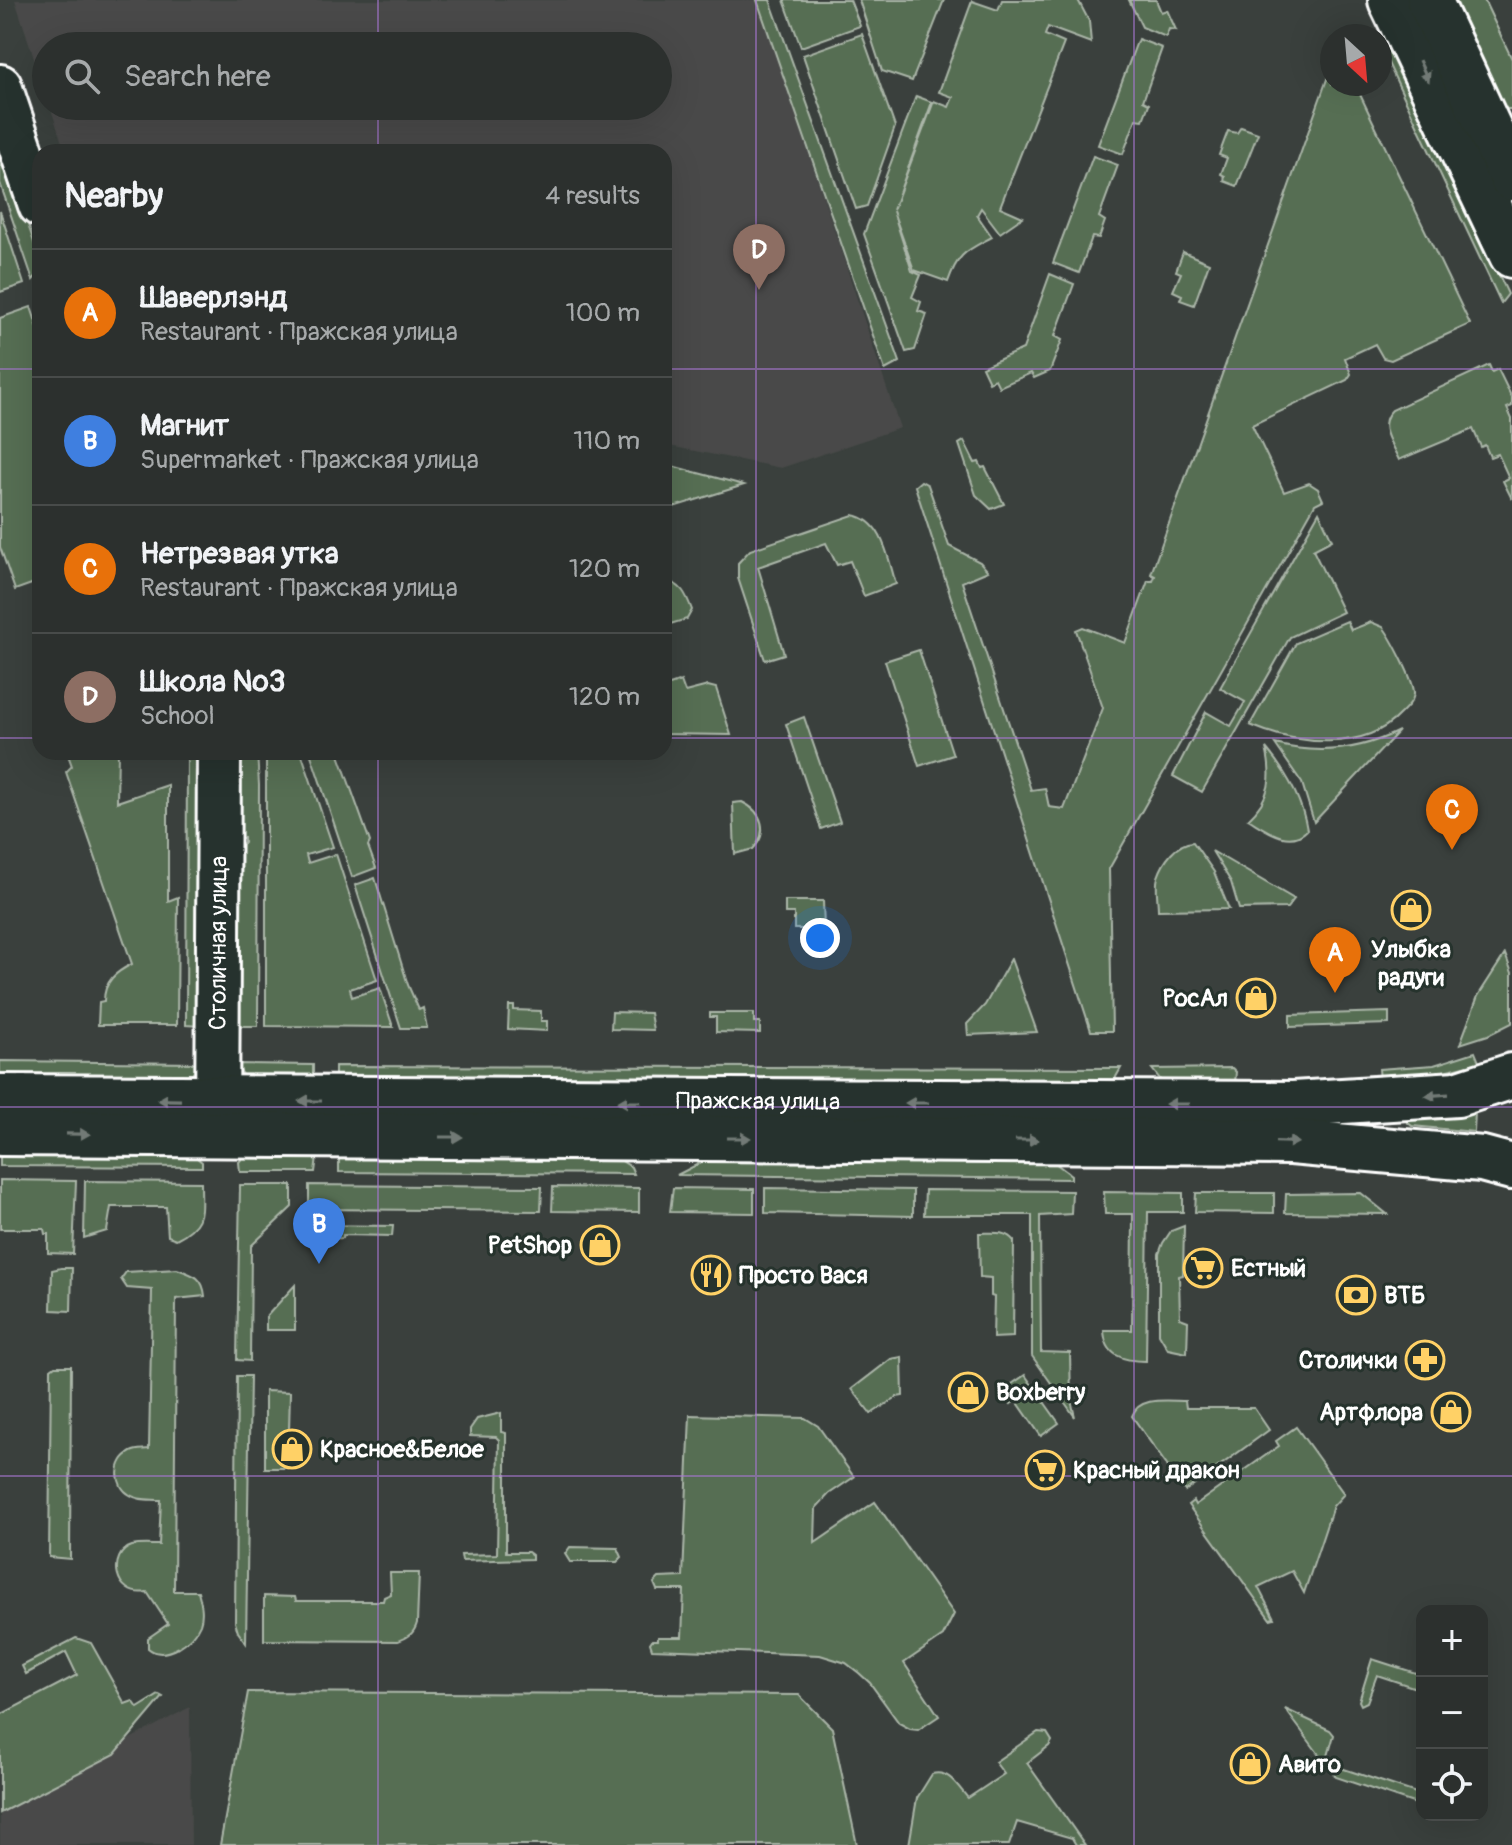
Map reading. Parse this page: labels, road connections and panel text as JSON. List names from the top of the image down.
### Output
{
  "streets": {
    "street": ["Столичная улица", "Пражская улица"]
  },
  "crossings": [
    ["Столичная улица", "Пражская улица"]
  ],
  "places": {
    "shop": [
      "Улыбка радуги",
      "РосАл",
      "PetShop",
      "Boxberry",
      "Артфлора",
      "Красное&Белое",
      "Авито"
    ],
    "supermarket": ["Естный", "Красный дракон"],
    "restaurant": ["Просто Вася"],
    "bank": ["ВТБ"],
    "pharmacy": ["Столички"]
  },
  "north": "bottom right",
  "page": {
    "search": "Search here",
    "heading": ["Nearby", "4 results"],
    "pins": [
      "D",
      "C",
      "A",
      "B"
    ],
    "list": [
      {
        "mark": "A",
        "name": "Шаверлэнд",
        "note": "Restaurant · Пражская улица",
        "value": "100 m"
      },
      {
        "mark": "B",
        "name": "Магнит",
        "note": "Supermarket · Пражская улица",
        "value": "110 m"
      },
      {
        "mark": "C",
        "name": "Нетрезвая утка",
        "note": "Restaurant · Пражская улица",
        "value": "120 m"
      },
      {
        "mark": "D",
        "name": "Школа №3",
        "note": "School",
        "value": "120 m"
      }
    ],
    "map_buttons": ["+", "−"]
  }
}
